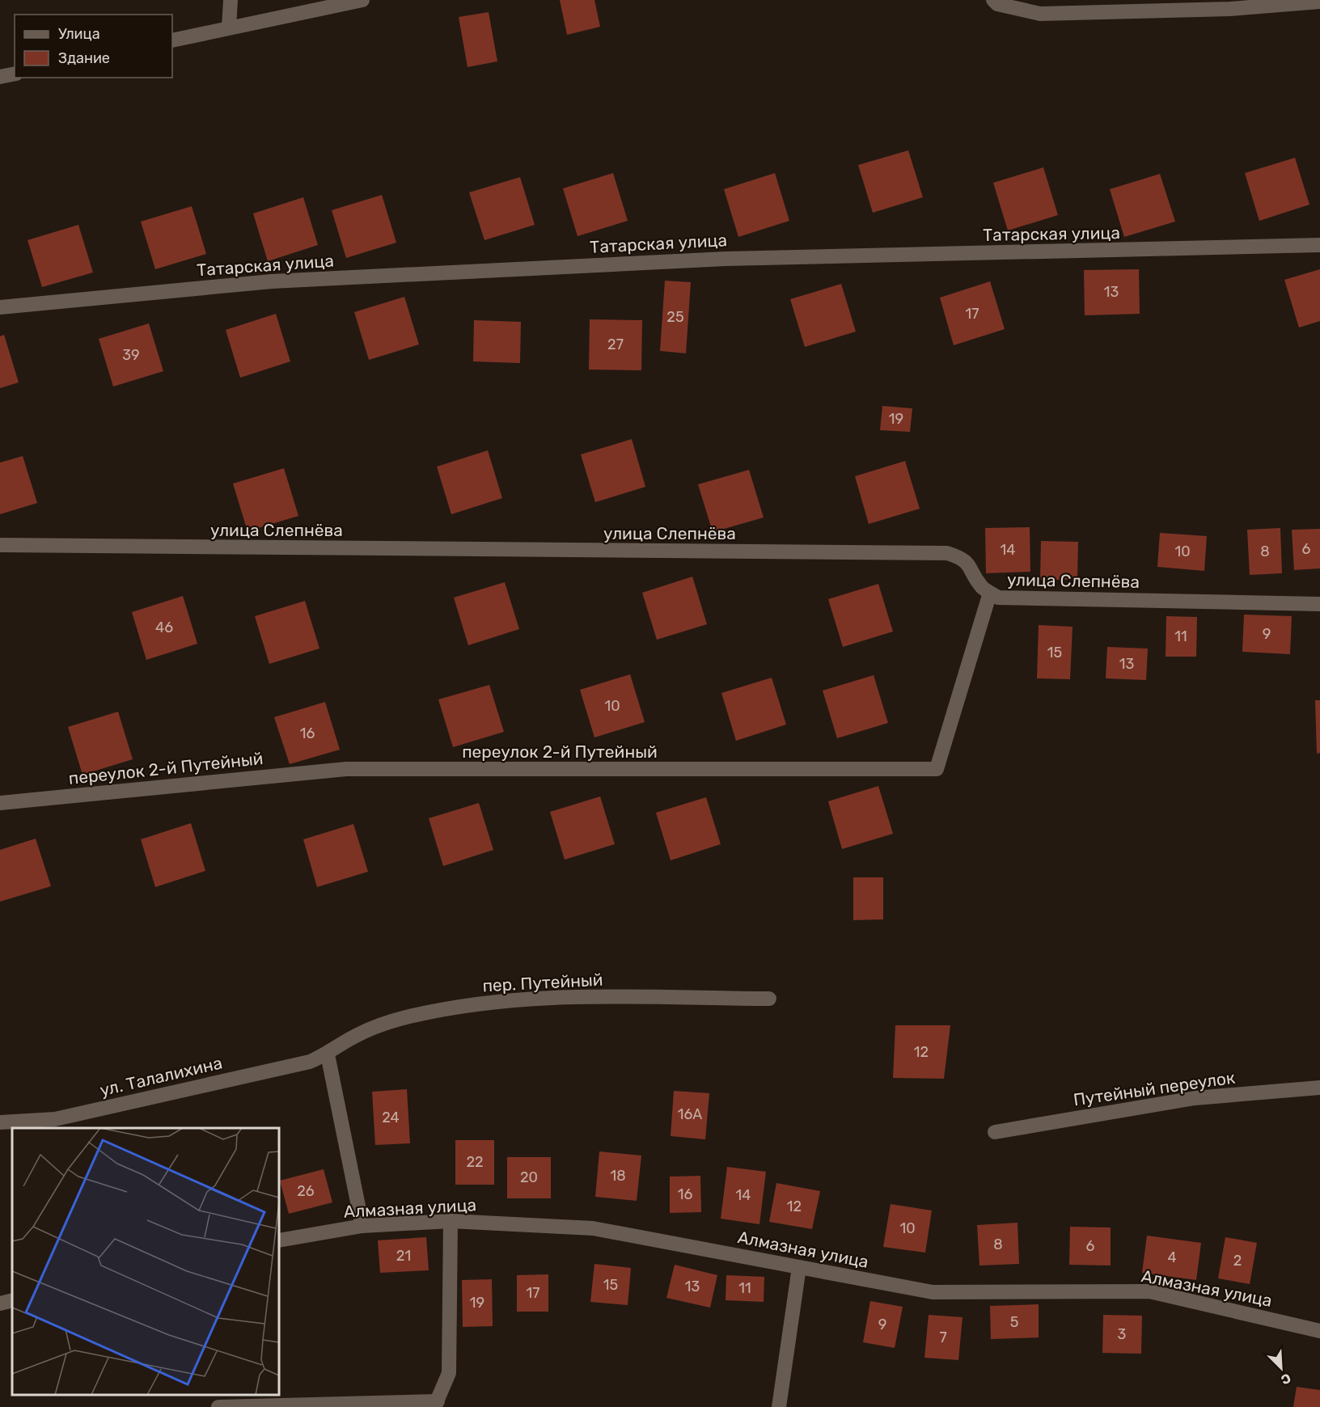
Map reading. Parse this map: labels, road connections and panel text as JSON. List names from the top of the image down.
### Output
{
  "streets": {
    "street": [
      "Татарская улица",
      "улица Слепнёва",
      "переулок 2-й Путейный",
      "пер. Путейный",
      "ул. Талалихина",
      "Путейный переулок",
      "Алмазная улица"
    ]
  },
  "crossings": [
    ["улица Слепнёва", "переулок 2-й Путейный"],
    ["пер. Путейный", "ул. Талалихина"]
  ],
  "house_numbers": [
    "13",
    "17",
    "25",
    "27",
    "39",
    "19",
    "6",
    "14",
    "10",
    "8",
    "46",
    "9",
    "11",
    "15",
    "13",
    "10",
    "16",
    "12",
    "16А",
    "24",
    "22",
    "18",
    "20",
    "26",
    "16",
    "14",
    "12",
    "10",
    "8",
    "6",
    "21",
    "4",
    "2",
    "15",
    "13",
    "11",
    "17",
    "19",
    "5",
    "9",
    "3",
    "7"
  ],
  "legend": ["Улица", "Здание"],
  "north": "bottom right"
}
